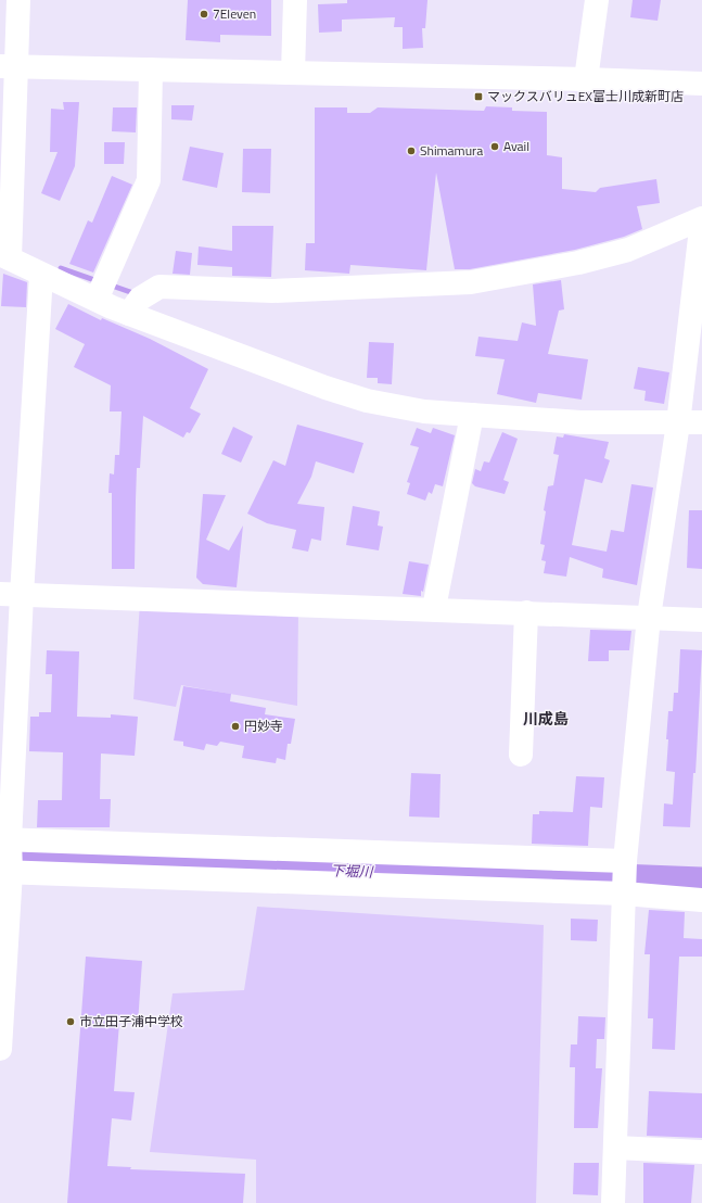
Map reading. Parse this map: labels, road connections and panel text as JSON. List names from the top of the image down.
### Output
{
  "districts": ["川成島"],
  "water": ["下堀川"],
  "places": {
    "other": [
      "7Eleven",
      "Avail",
      "Shimamura",
      "円妙寺",
      "市立田子浦中学校"
    ],
    "transit": ["マックスバリュEX富士川成新町店"]
  }
}
